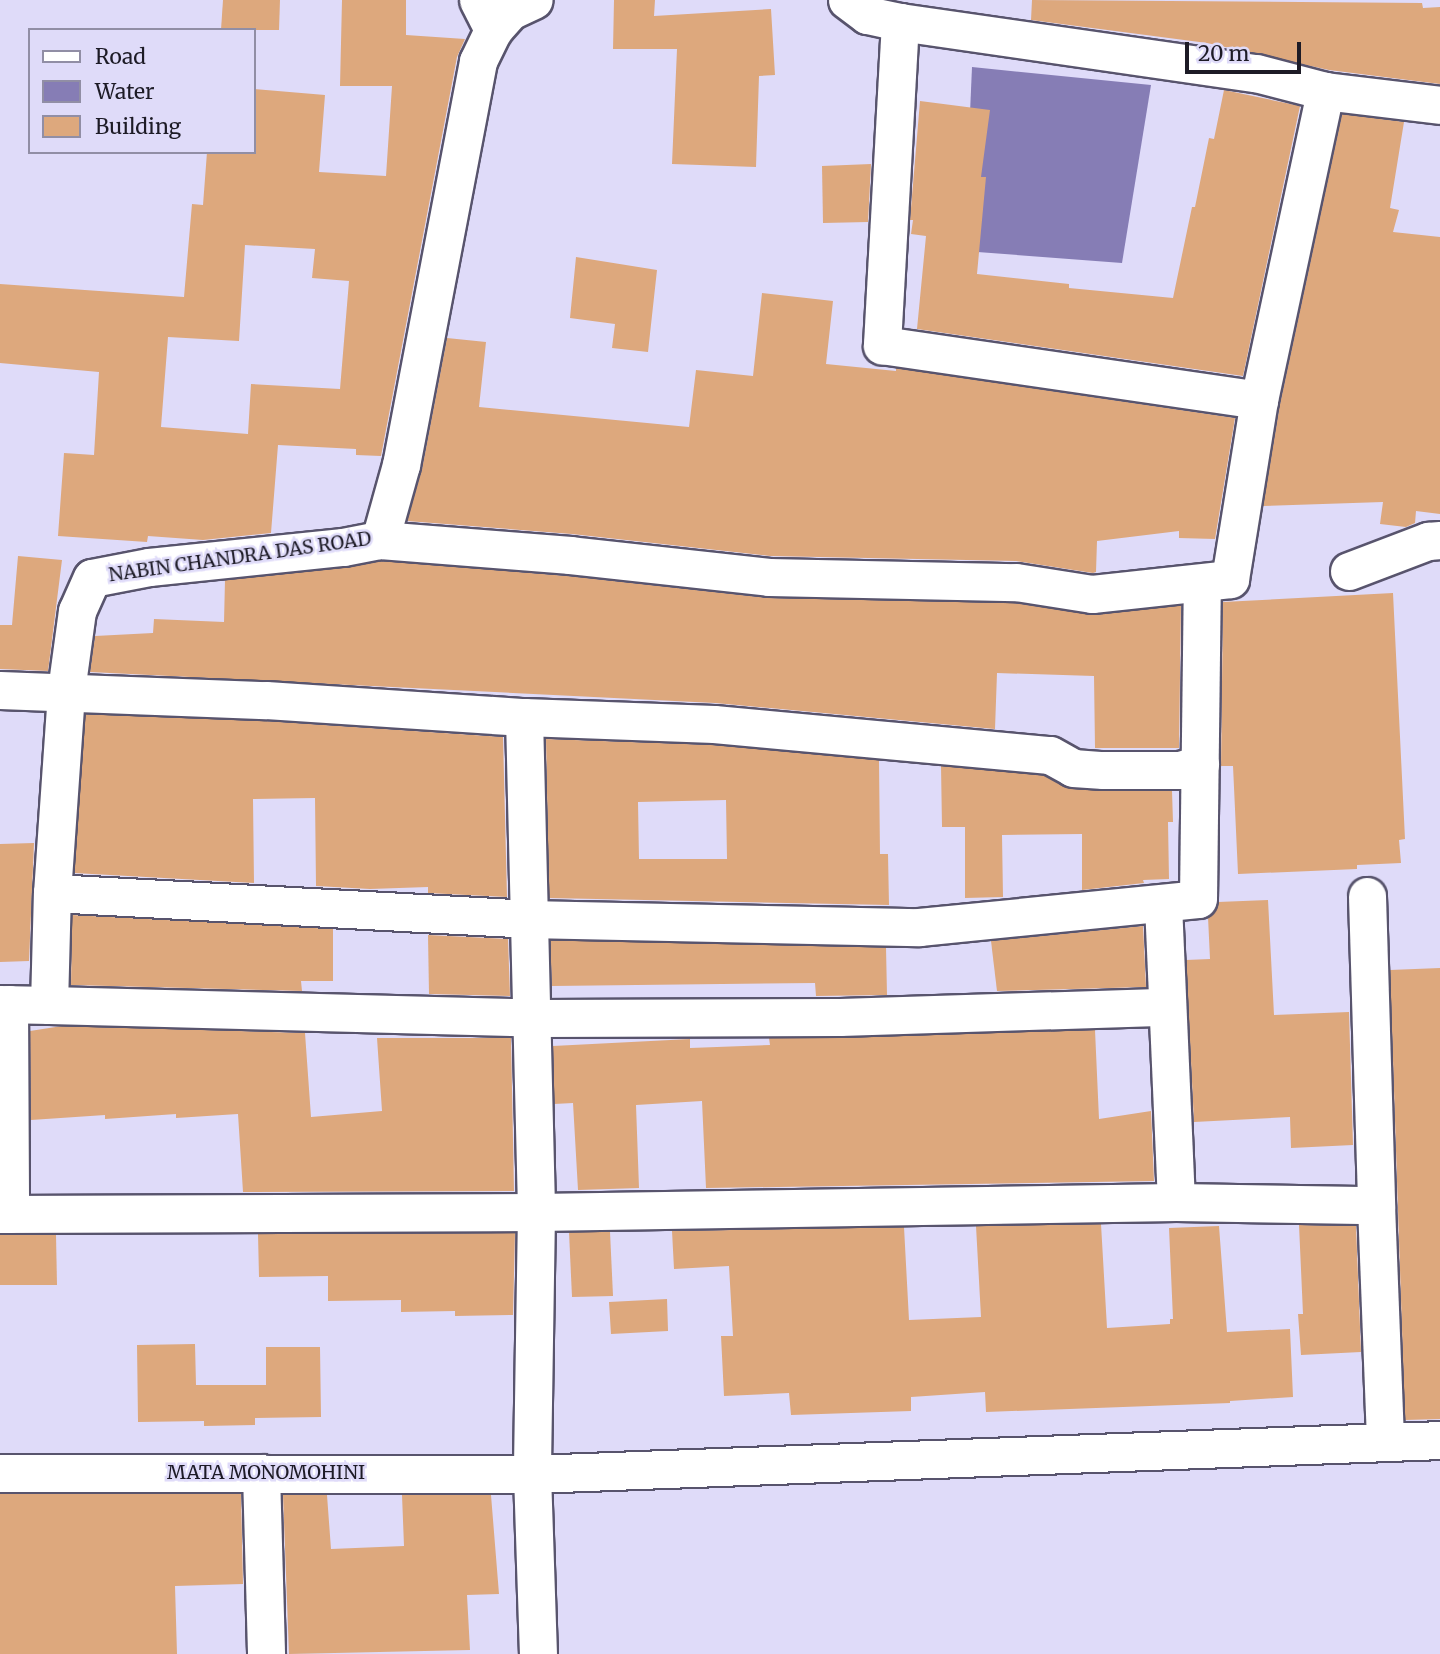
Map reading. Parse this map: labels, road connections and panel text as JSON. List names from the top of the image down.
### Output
{
  "streets": {
    "street": ["NABIN CHANDRA DAS ROAD", "MATA MONOMOHINI"]
  },
  "legend": ["Road", "Water", "Building"],
  "scale_bar": "20 m"
}
